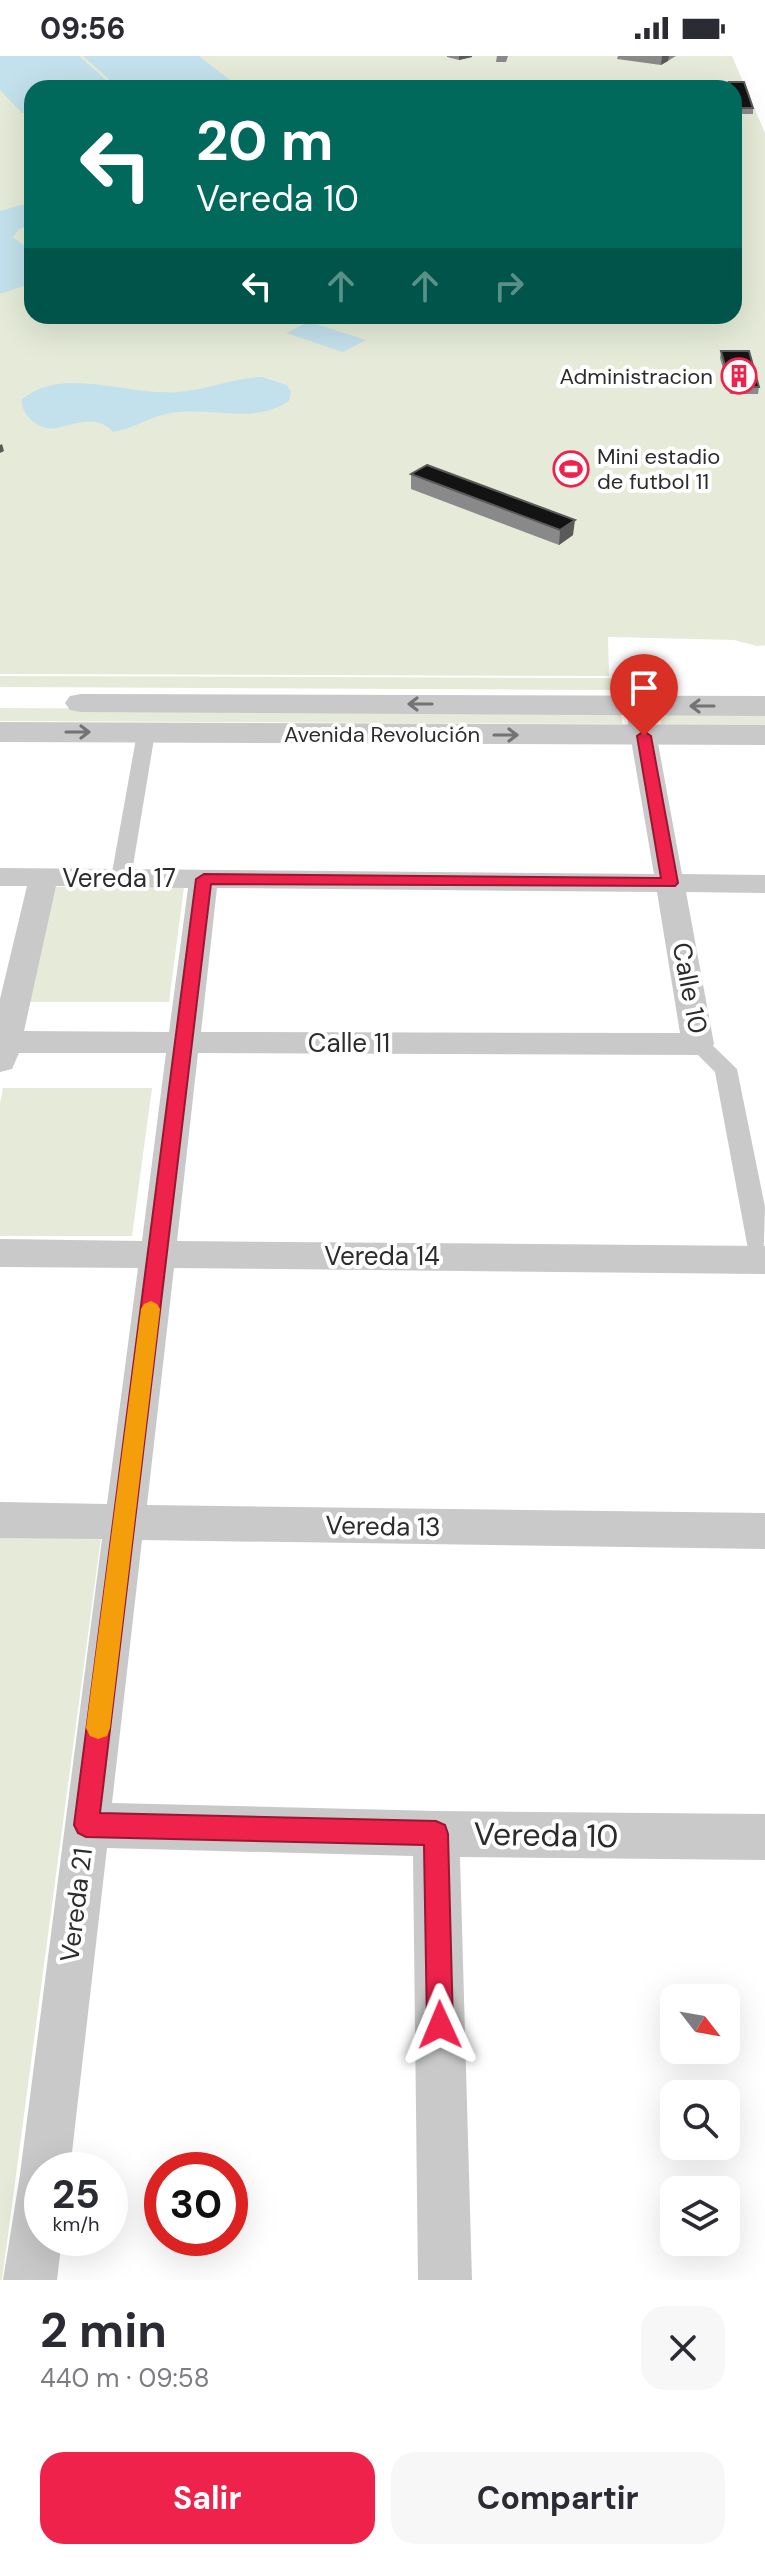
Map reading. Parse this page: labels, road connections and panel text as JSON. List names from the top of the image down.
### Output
{
  "streets": {
    "street": [
      "Avenida Revolución",
      "Vereda 17",
      "Calle 10",
      "Calle 11",
      "Vereda 14",
      "Vereda 13",
      "Vereda 10",
      "Vereda 21"
    ]
  },
  "crossings": [
    ["Avenida Revolución", "Calle 10"],
    ["Vereda 17", "Calle 10"],
    ["Vereda 17", "Vereda 21"],
    ["Calle 10", "Calle 11"],
    ["Calle 10", "Vereda 14"],
    ["Calle 11", "Vereda 21"],
    ["Vereda 14", "Vereda 21"],
    ["Vereda 13", "Vereda 21"],
    ["Vereda 10", "Vereda 21"]
  ],
  "places": {
    "building": ["Administracion"],
    "sports": ["Mini estadio de futbol 11"]
  },
  "north": "bottom right",
  "page": {
    "status": "09:56",
    "turn": ["20 m", "Vereda 10"],
    "speed": "25 km/h",
    "limit": "30",
    "heading": ["2 min", "440 m · 09:58"],
    "buttons": ["Salir", "Compartir"]
  }
}
